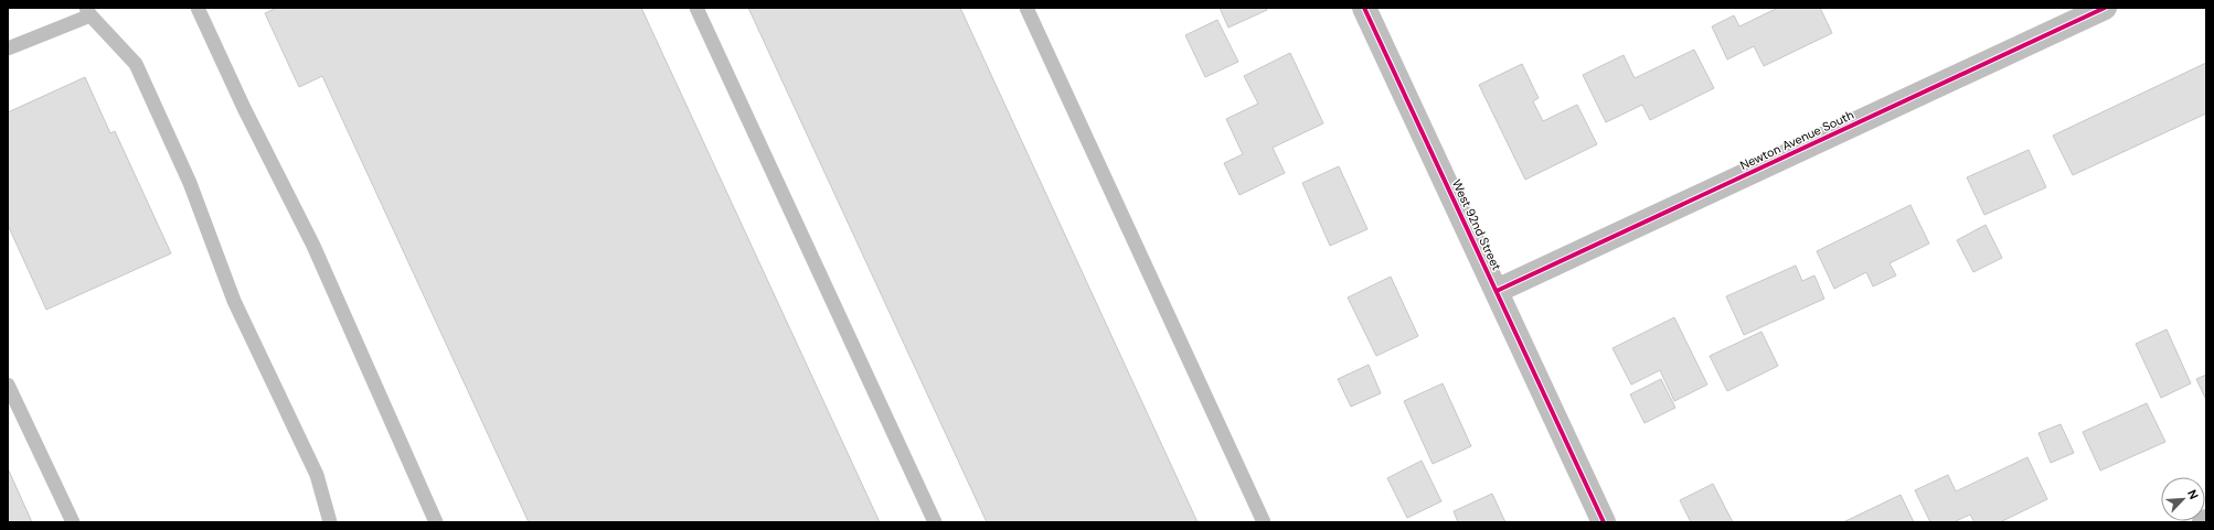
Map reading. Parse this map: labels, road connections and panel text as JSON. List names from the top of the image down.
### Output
{
  "streets": {
    "street": ["Newton Avenue South", "West 92nd Street"]
  },
  "crossings": [
    ["Newton Avenue South", "West 92nd Street"]
  ],
  "north": "top right"
}
